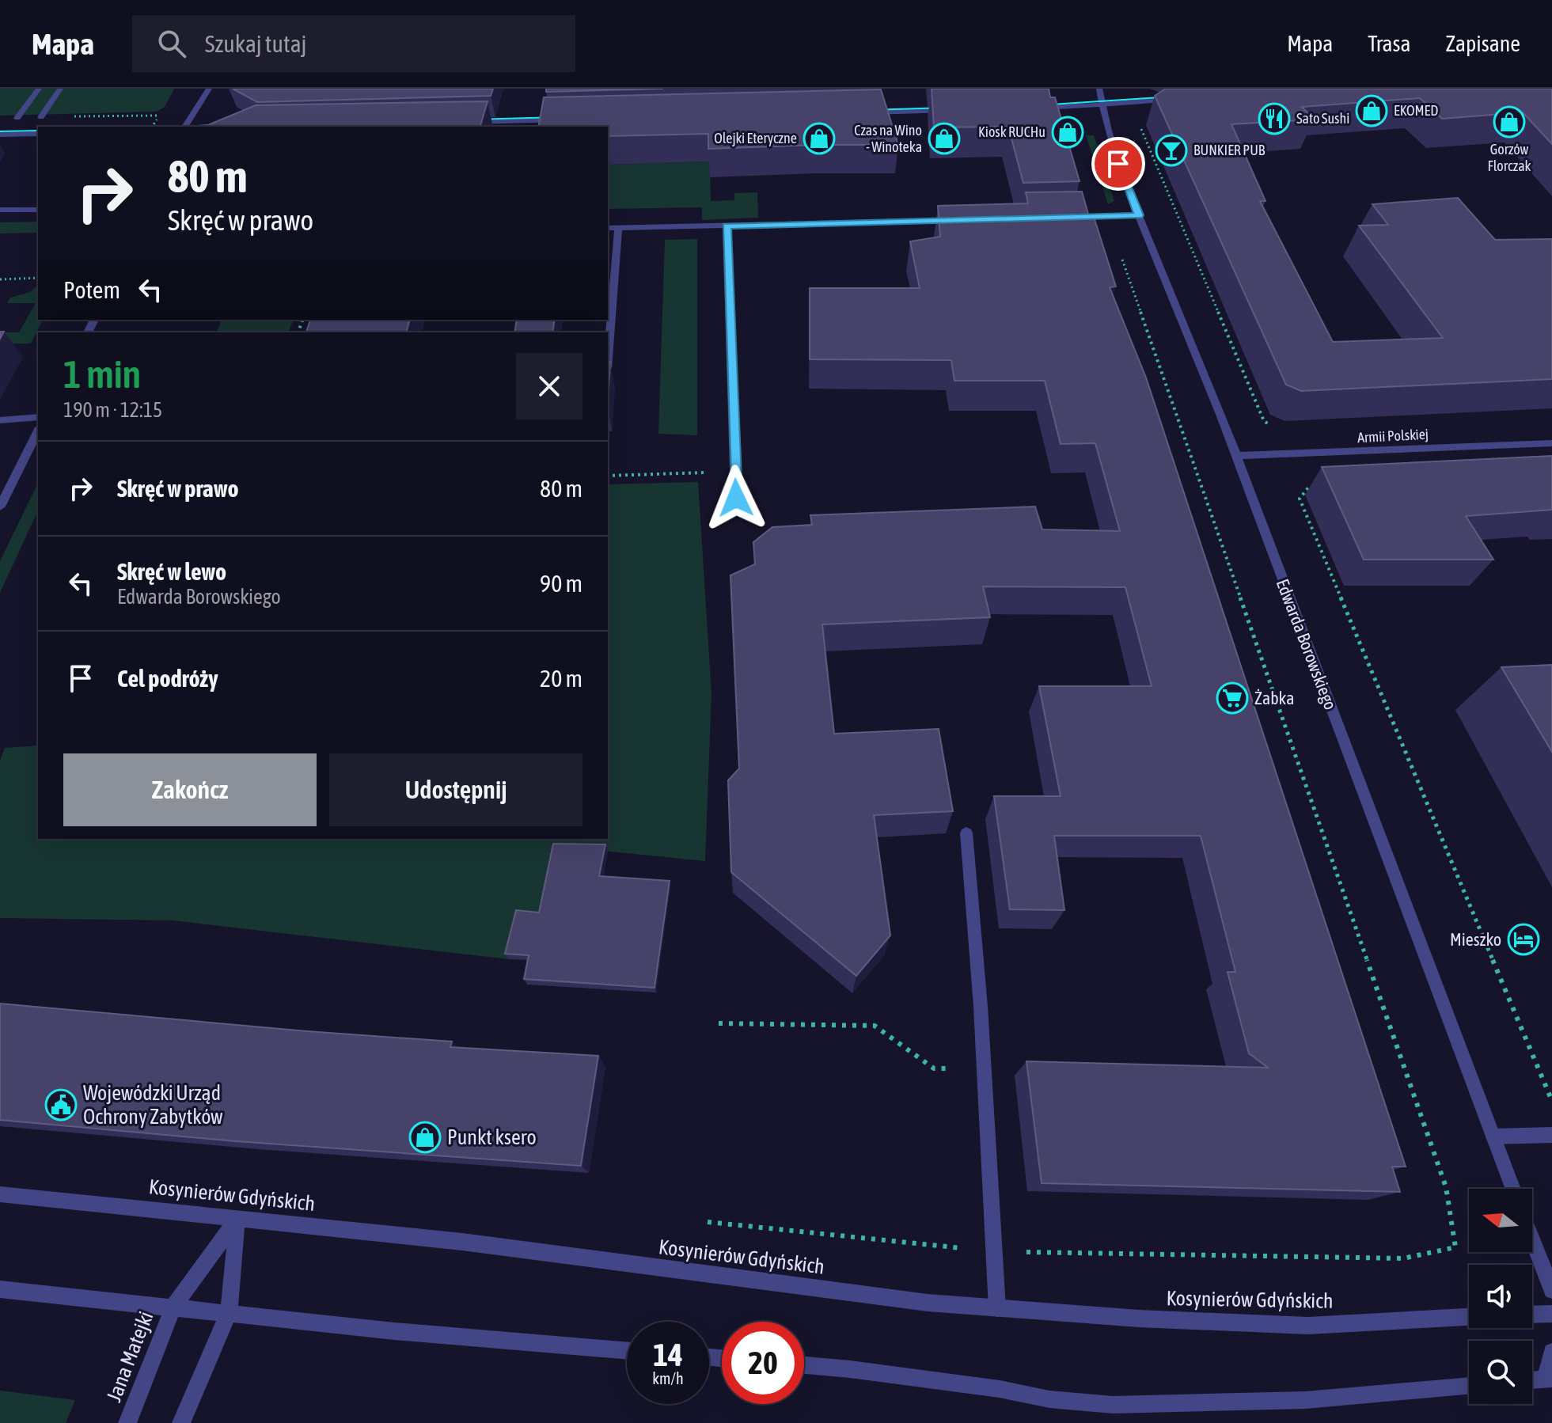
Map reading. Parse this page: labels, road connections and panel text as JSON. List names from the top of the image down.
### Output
{
  "streets": {
    "street": [
      "Armii Polskiej",
      "Edwarda Borowskiego",
      "Kosynierów Gdyńskich",
      "Jana Matejki"
    ]
  },
  "crossings": [
    ["Armii Polskiej", "Edwarda Borowskiego"],
    ["Kosynierów Gdyńskich", "Jana Matejki"]
  ],
  "places": {
    "shop": [
      "EKOMED",
      "Gorzów Florczak",
      "Kiosk RUCHu",
      "Olejki Eteryczne",
      "Czas na Wino - Winoteka",
      "Punkt ksero"
    ],
    "restaurant": ["Sato Sushi"],
    "bar": ["BUNKIER PUB"],
    "supermarket": ["Żabka"],
    "hotel": ["Mieszko"],
    "public building": ["Wojewódzki Urząd Ochrony Zabytków"]
  },
  "north": "left",
  "page": {
    "header": "Mapa",
    "search": "Szukaj tutaj",
    "nav": ["Mapa", "Trasa", "Zapisane"],
    "turn": ["80 m", "Skręć w prawo"],
    "then": "Potem",
    "heading": ["1 min", "190 m · 12:15"],
    "list": [
      {
        "name": "Skręć w prawo",
        "value": "80 m"
      },
      {
        "name": "Skręć w lewo",
        "note": "Edwarda Borowskiego",
        "value": "90 m"
      },
      {
        "name": "Cel podróży",
        "value": "20 m"
      }
    ],
    "buttons": ["Zakończ", "Udostępnij"],
    "speed": "14 km/h",
    "limit": "20"
  }
}
